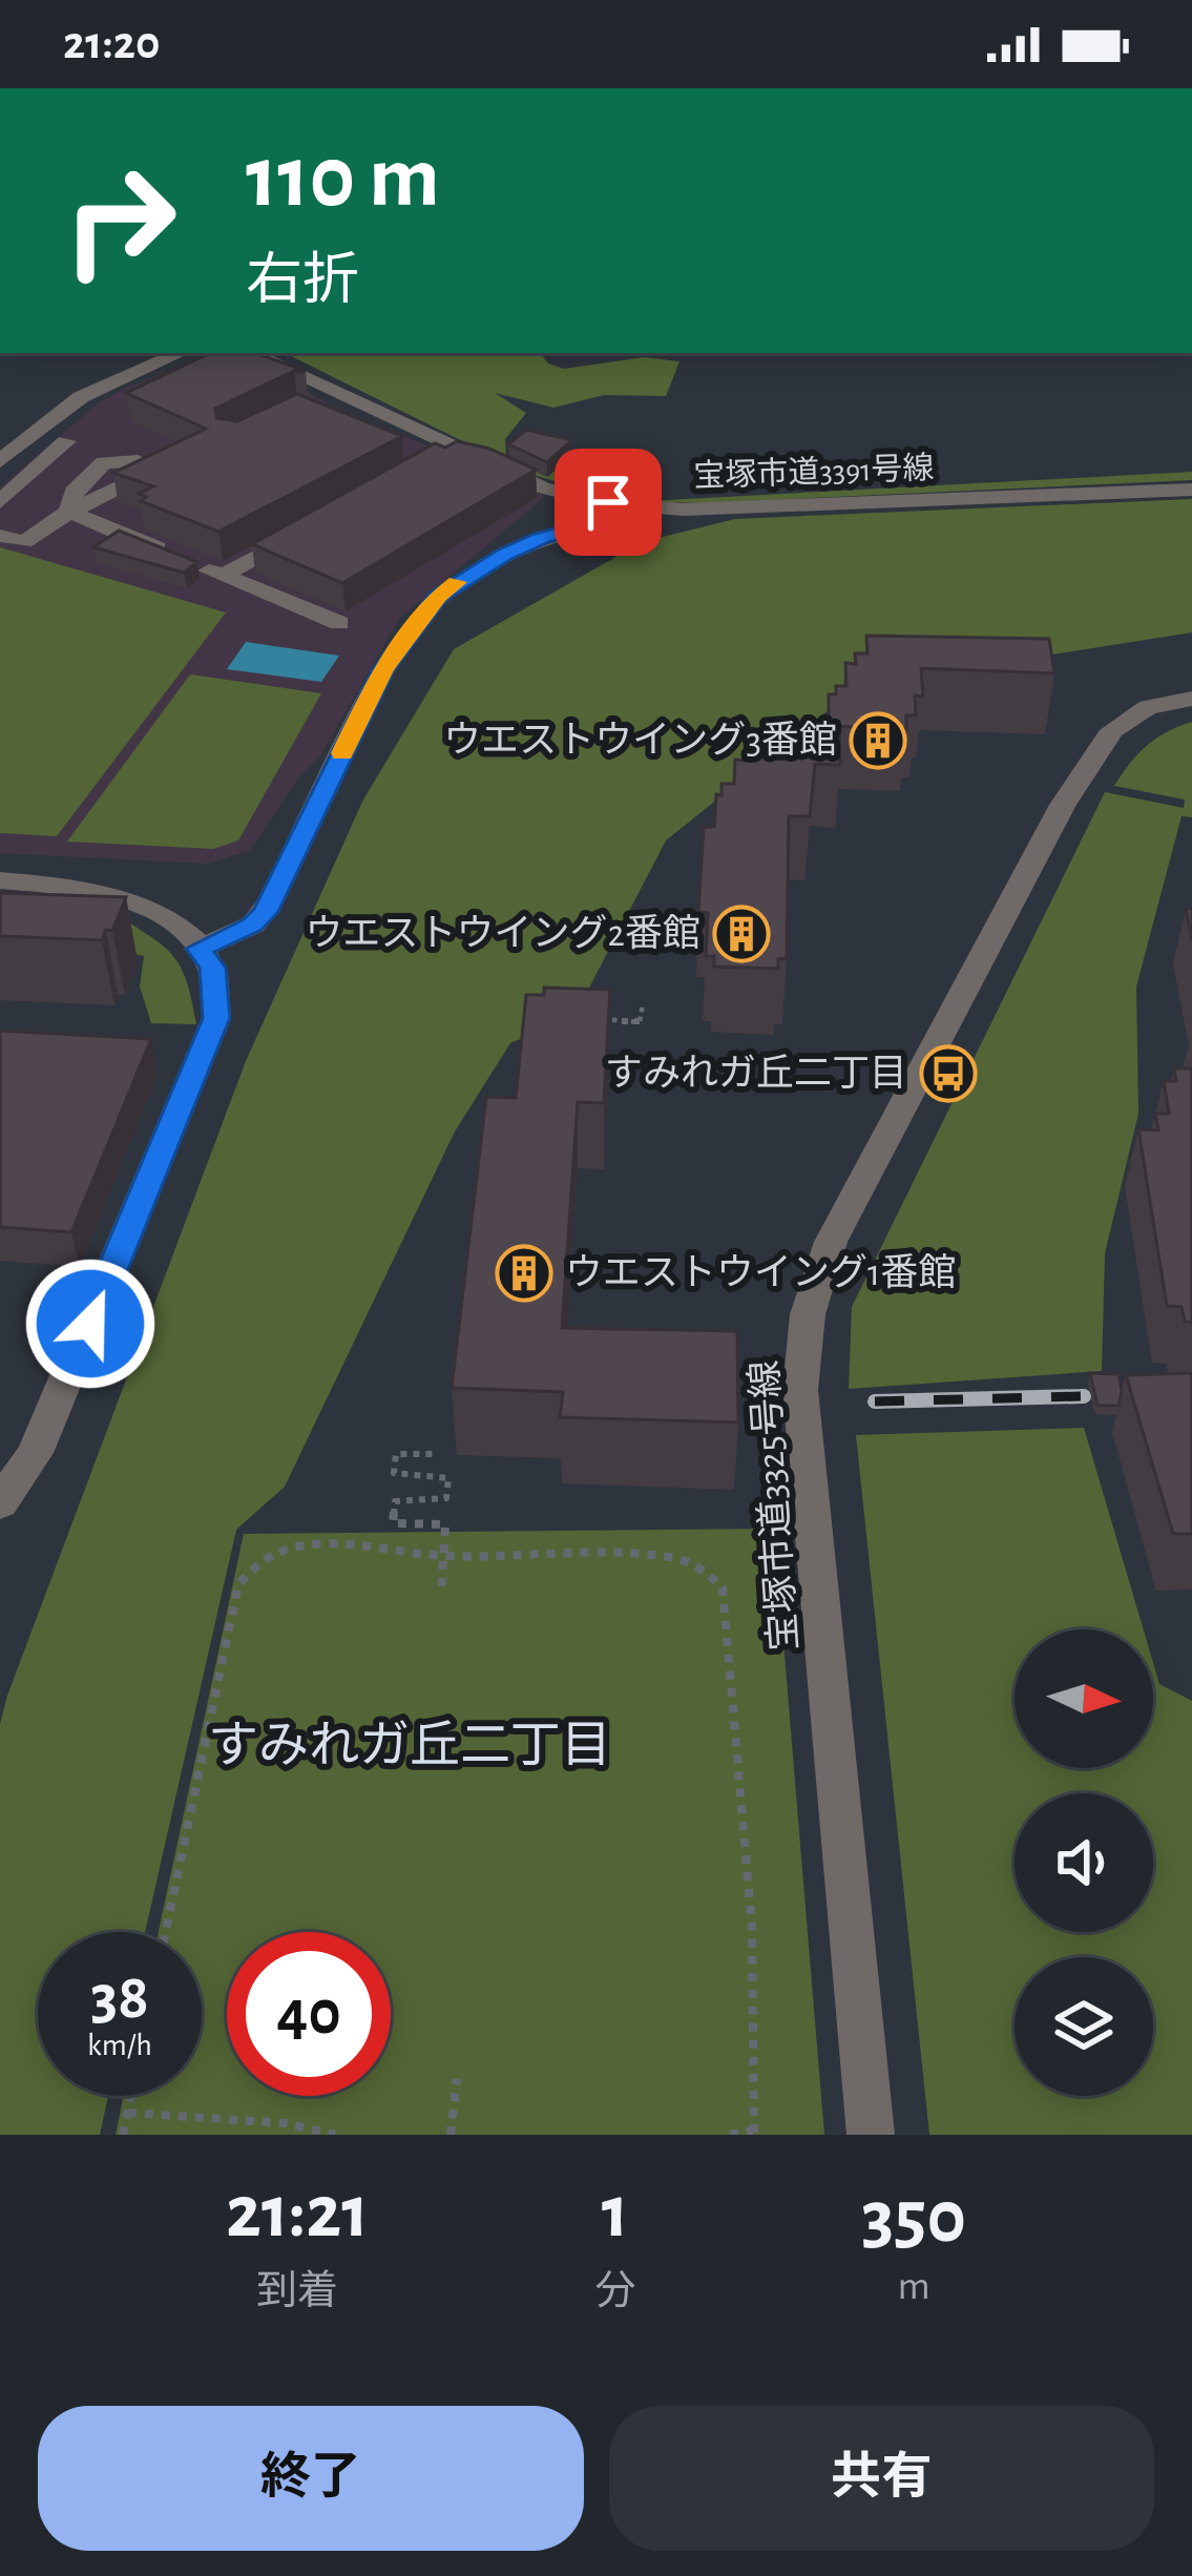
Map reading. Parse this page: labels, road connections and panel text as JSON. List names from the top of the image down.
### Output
{
  "streets": {
    "street": ["宝塚市道3391号線", "宝塚市道3325号線"]
  },
  "districts": ["すみれガ丘二丁目"],
  "places": {
    "building": ["ウエストウイング3番館", "ウエストウイング2番館", "ウエストウイング1番館"],
    "bus stop": ["すみれガ丘二丁目"]
  },
  "north": "right",
  "page": {
    "status": "21:20",
    "turn": ["110 m", "右折"],
    "speed": "38 km/h",
    "limit": "40",
    "eta": [
      "21:21",
      "到着",
      "1",
      "分",
      "350",
      "m"
    ],
    "buttons": ["終了", "共有"]
  }
}
